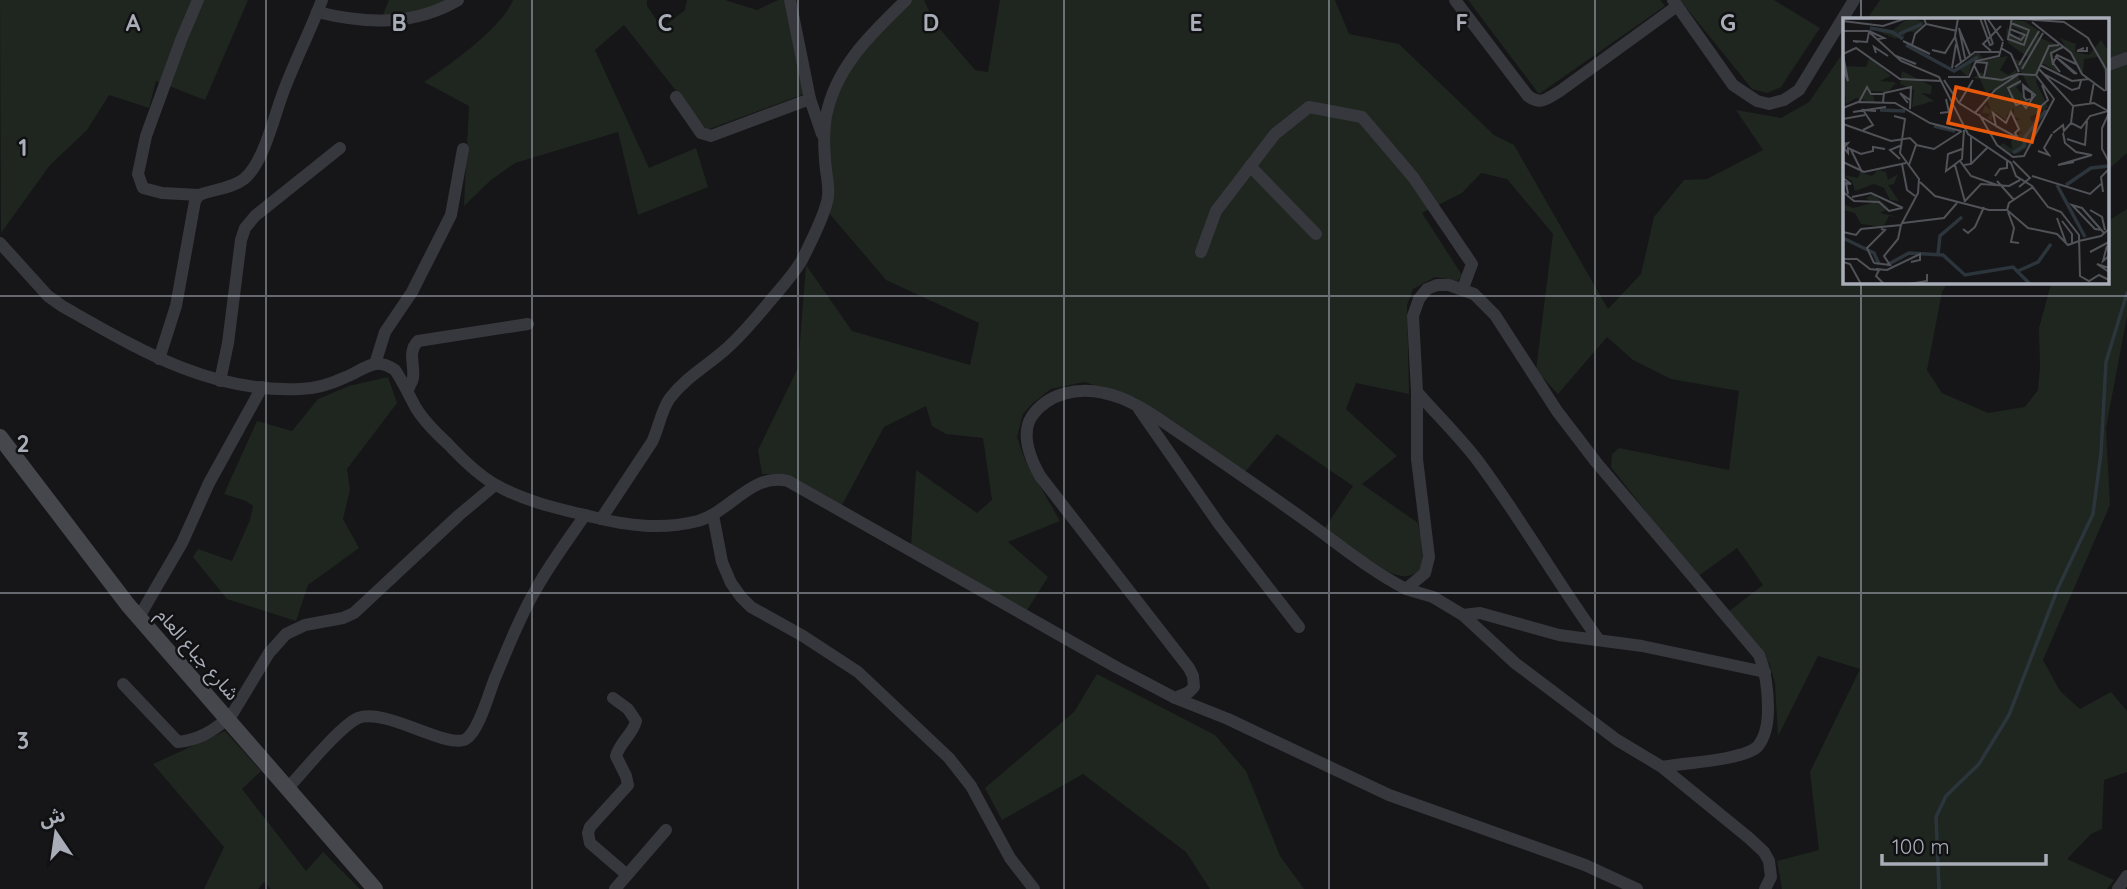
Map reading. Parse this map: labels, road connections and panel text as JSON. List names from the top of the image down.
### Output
{
  "streets": {
    "main road": ["شارع جباع العام"]
  },
  "scale_bar": "100 m",
  "north": "top",
  "grid": {
    "columns": [
      "A",
      "B",
      "C",
      "D",
      "E",
      "F",
      "G"
    ],
    "rows": ["1", "2", "3"]
  }
}
